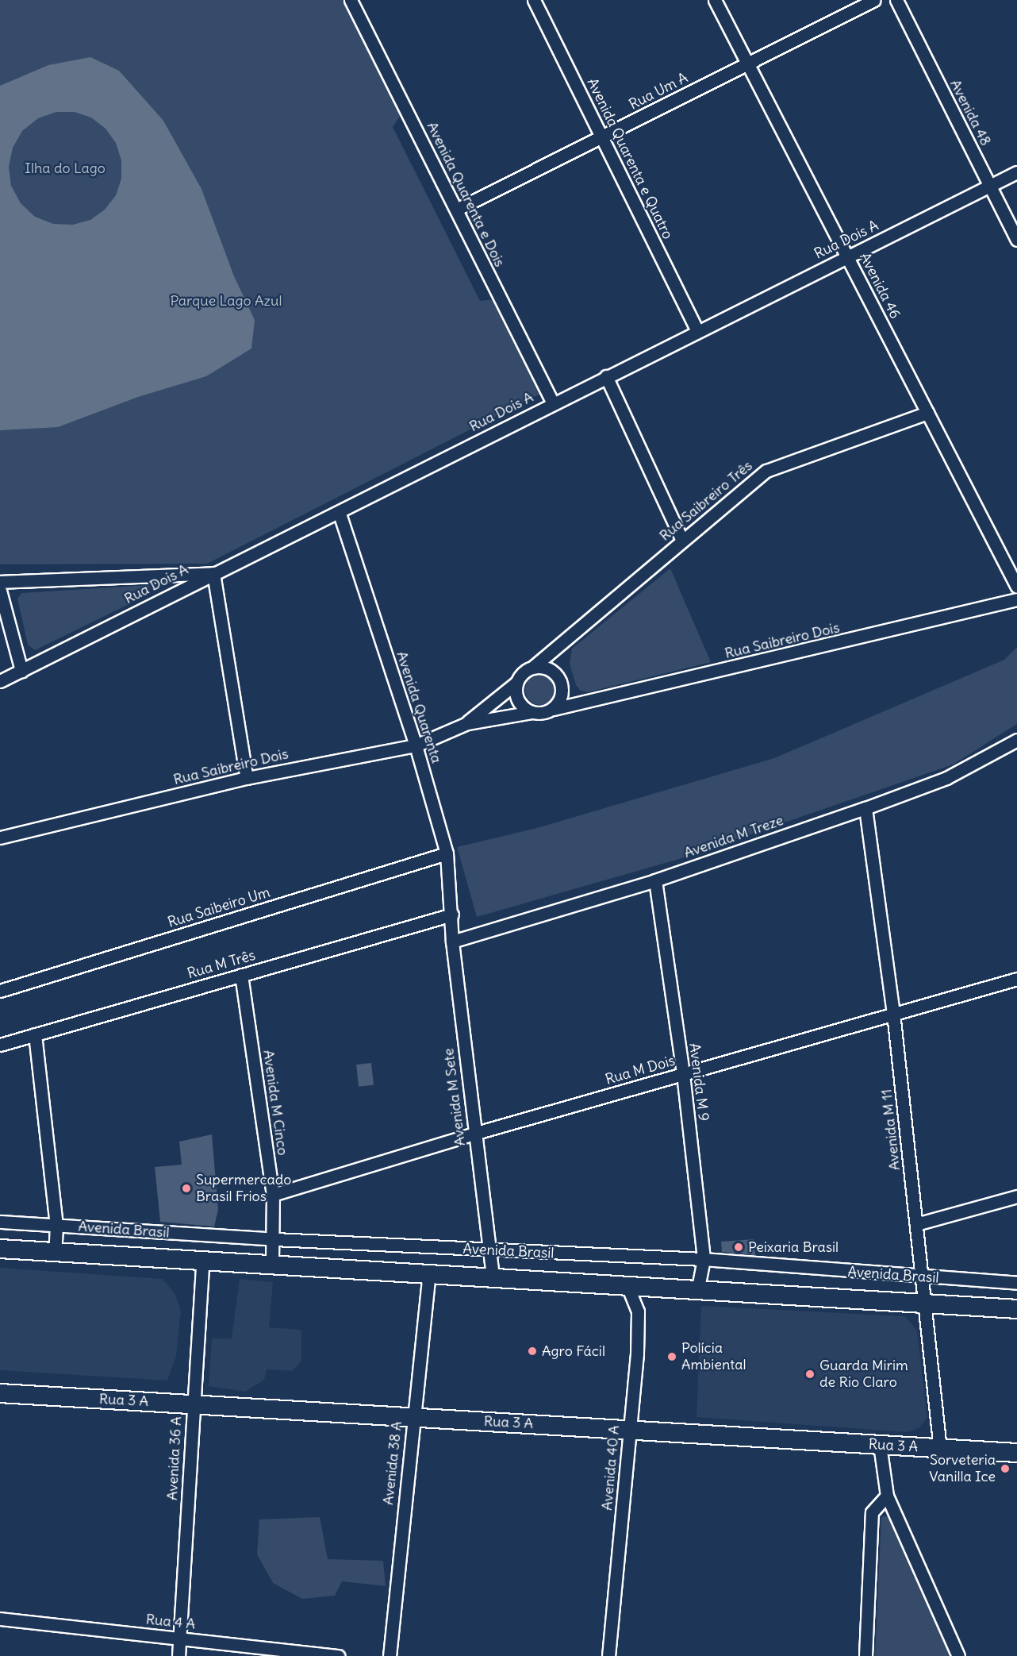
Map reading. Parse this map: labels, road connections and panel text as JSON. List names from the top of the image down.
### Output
{
  "streets": {
    "main road": ["Avenida Brasil", "Rua 3 A"],
    "street": [
      "Rua Um A",
      "Avenida 48",
      "Avenida Quarenta e Quatro",
      "Avenida Quarenta e Dois",
      "Rua Dois A",
      "Avenida 46",
      "Rua Saibreiro Três",
      "Rua Saibreiro Dois",
      "Avenida Quarenta",
      "Avenida M Treze",
      "Rua Saibeiro Um",
      "Rua M Três",
      "Rua M Dois",
      "Avenida M 9",
      "Avenida M Sete",
      "Avenida M Cinco",
      "Avenida M 11",
      "Avenida 36 A",
      "Avenida 38 A",
      "Avenida 40 A",
      "Rua 4 A"
    ]
  },
  "crossings": [
    ["Rua Um A", "Avenida Quarenta e Quatro"],
    ["Rua Um A", "Avenida Quarenta e Dois"],
    ["Rua Um A", "Avenida 46"],
    ["Avenida 48", "Rua Dois A"],
    ["Avenida Quarenta e Quatro", "Rua Dois A"],
    ["Avenida Quarenta e Dois", "Rua Dois A"],
    ["Rua Dois A", "Avenida 46"],
    ["Rua Dois A", "Avenida Quarenta"],
    ["Avenida 46", "Rua Saibreiro Três"],
    ["Rua Saibreiro Três", "Rua Saibreiro Dois"],
    ["Rua Saibreiro Dois", "Avenida Quarenta"],
    ["Avenida Quarenta", "Rua Saibeiro Um"],
    ["Avenida Quarenta", "Rua M Três"],
    ["Avenida Quarenta", "Avenida M Sete"],
    ["Avenida M Treze", "Avenida M 9"],
    ["Avenida M Treze", "Avenida M Sete"],
    ["Avenida M Treze", "Avenida M 11"],
    ["Rua M Três", "Avenida M Sete"],
    ["Rua M Três", "Avenida M Cinco"],
    ["Rua M Dois", "Avenida M 9"],
    ["Rua M Dois", "Avenida M Sete"],
    ["Rua M Dois", "Avenida M Cinco"],
    ["Rua M Dois", "Avenida M 11"],
    ["Avenida M 9", "Avenida Brasil"],
    ["Avenida M Sete", "Avenida Brasil"],
    ["Avenida M Cinco", "Avenida Brasil"],
    ["Avenida M 11", "Avenida Brasil"],
    ["Avenida M 11", "Rua 3 A"],
    ["Avenida Brasil", "Avenida 36 A"],
    ["Avenida Brasil", "Avenida 38 A"],
    ["Avenida Brasil", "Avenida 40 A"],
    ["Rua 3 A", "Avenida 36 A"],
    ["Rua 3 A", "Avenida 38 A"],
    ["Rua 3 A", "Avenida 40 A"],
    ["Avenida 36 A", "Rua 4 A"]
  ],
  "parks": ["Ilha do Lago", "Parque Lago Azul"],
  "places": [
    "Supermercado Brasil Frios",
    "Peixaria Brasil",
    "Agro Fácil",
    "Polícia Ambiental",
    "Guarda Mirim de Rio Claro",
    "Sorveteria Vanilla Ice"
  ]
}
